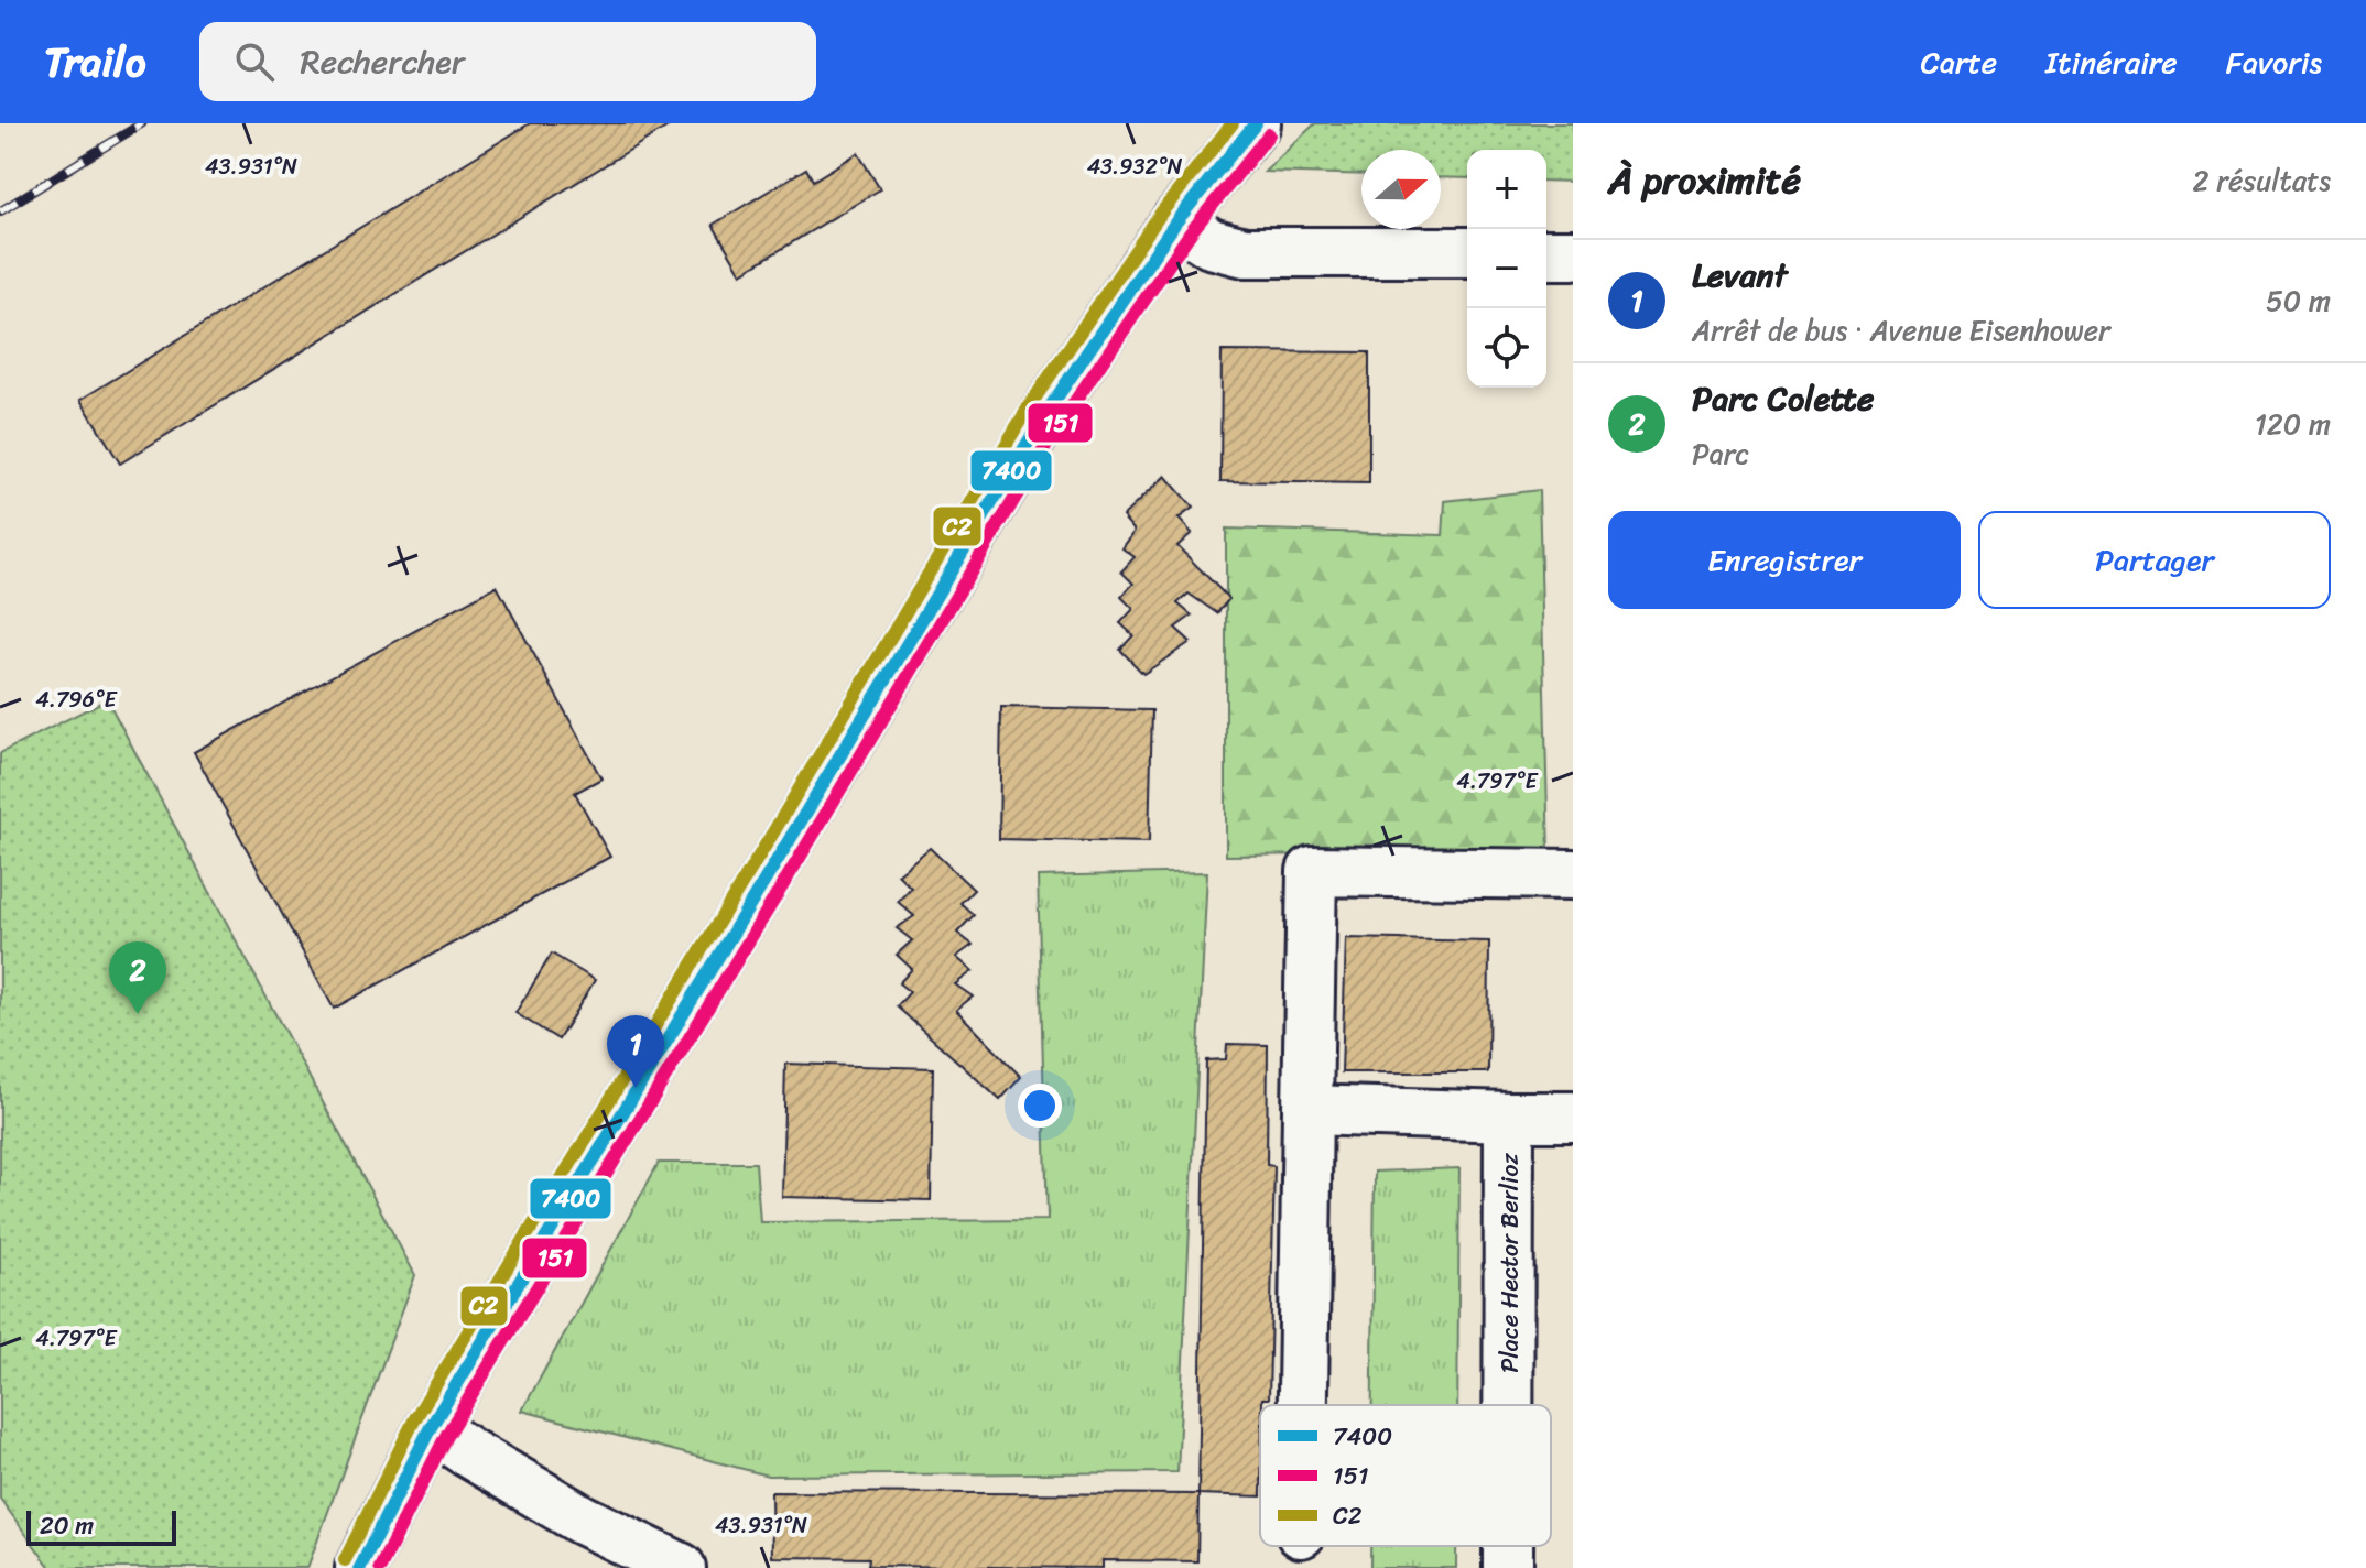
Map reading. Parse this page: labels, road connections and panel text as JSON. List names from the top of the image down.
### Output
{
  "streets": {
    "street": ["Place Hector Berlioz"]
  },
  "lines": ["transit line 7400", "transit line C2", "transit line 151"],
  "legend": ["7400", "151", "C2"],
  "scale_bar": "20 m",
  "north": "right",
  "page": {
    "header": "Trailo",
    "search": "Rechercher",
    "nav": ["Carte", "Itinéraire", "Favoris"],
    "heading": ["À proximité", "2 résultats"],
    "map_buttons": ["+", "−"],
    "list": [
      {
        "mark": "1",
        "name": "Levant",
        "note": "Arrêt de bus · Avenue Eisenhower",
        "value": "50 m"
      },
      {
        "mark": "2",
        "name": "Parc Colette",
        "note": "Parc",
        "value": "120 m"
      }
    ],
    "buttons": ["Enregistrer", "Partager"],
    "pins": ["2", "1"],
    "scale": "20 m"
  },
  "coordinates": [
    "43.931°N",
    "43.932°N",
    "4.796°E",
    "4.797°E"
  ]
}
